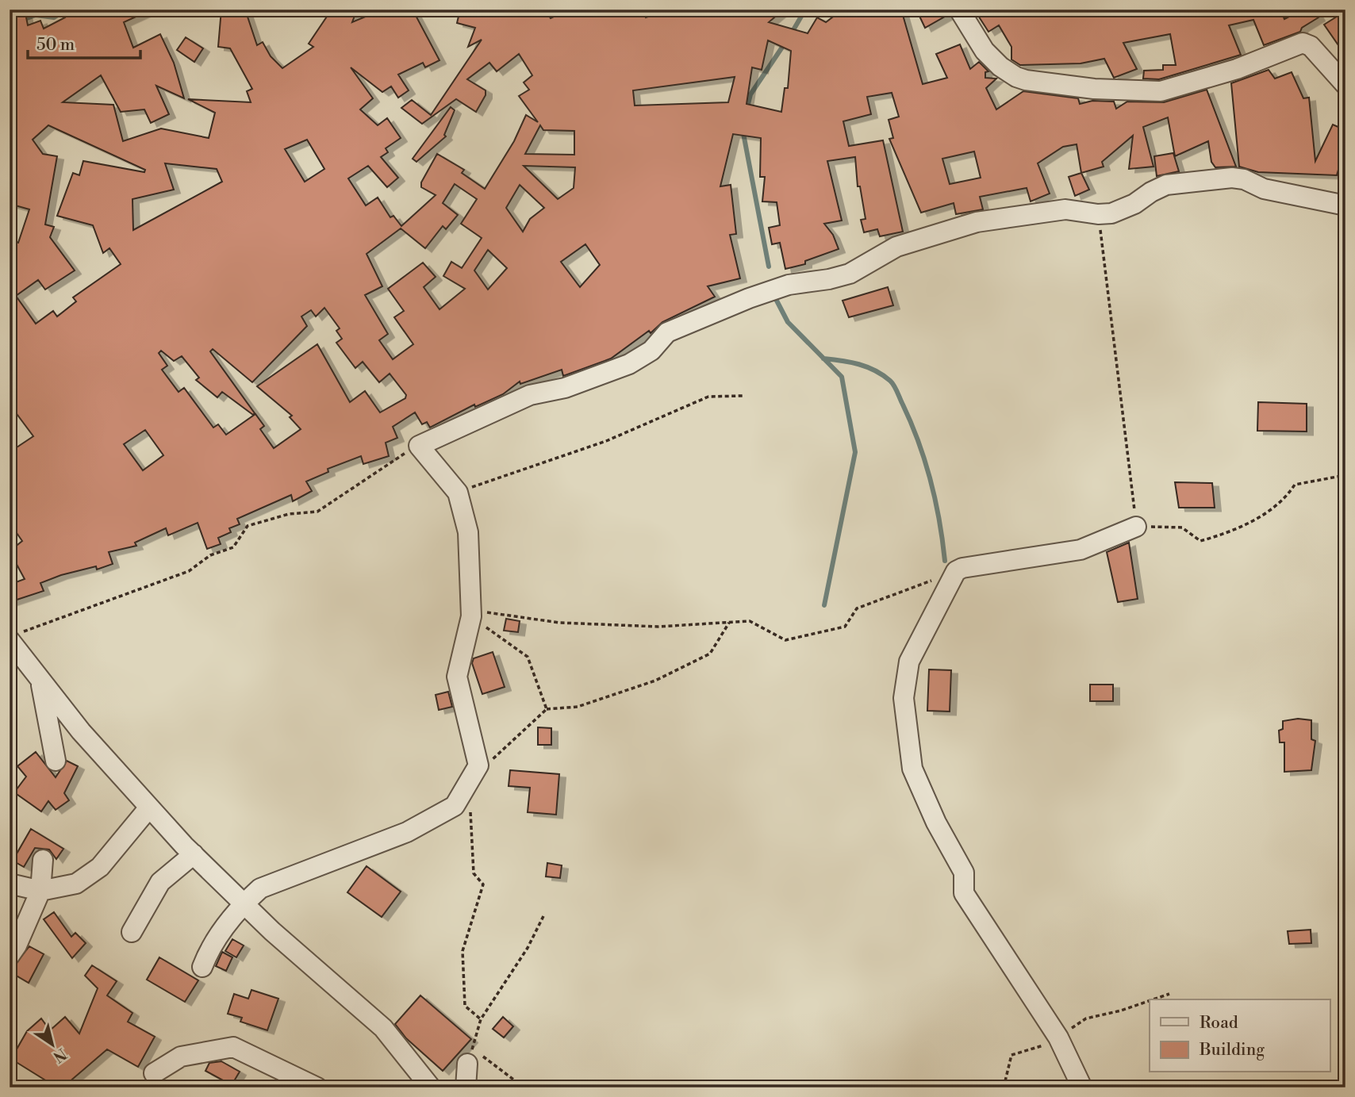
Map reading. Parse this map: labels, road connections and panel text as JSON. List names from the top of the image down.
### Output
{
  "legend": ["Road", "Building"],
  "scale_bar": "50 m",
  "north": "bottom right"
}
